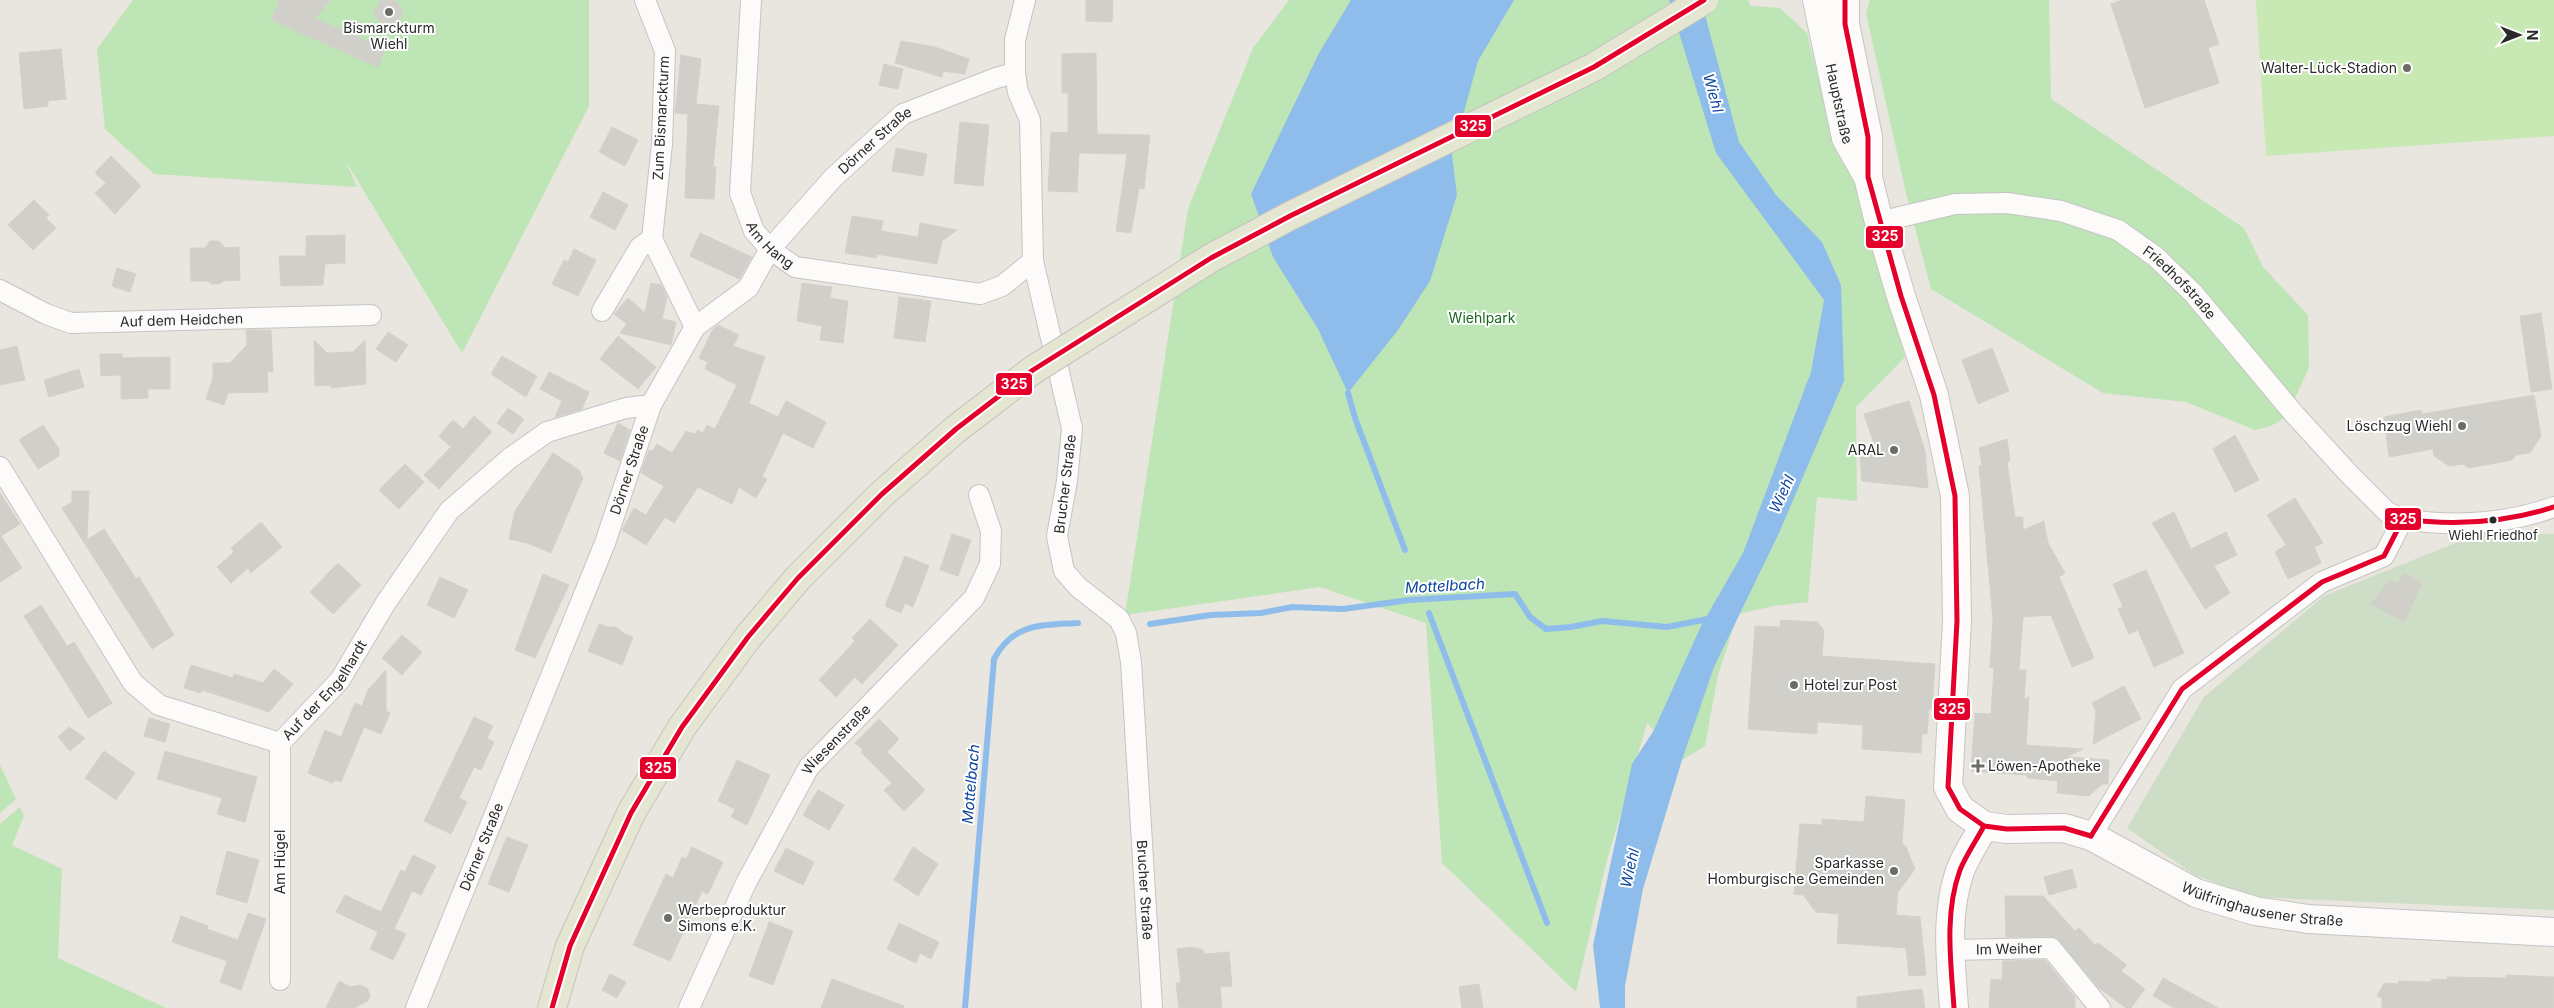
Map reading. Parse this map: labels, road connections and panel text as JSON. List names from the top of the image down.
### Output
{
  "streets": {
    "street": [
      "Hauptstraße",
      "Zum Bismarckturm",
      "Dörner Straße",
      "Am Hang",
      "Friedhofstraße",
      "Auf dem Heidchen",
      "Brucher Straße",
      "Auf der Engelhardt",
      "Wiesenstraße",
      "Am Hügel",
      "Wülfringhausener Straße",
      "Im Weiher"
    ]
  },
  "crossings": [
    ["Hauptstraße", "Friedhofstraße"],
    ["Hauptstraße", "Wülfringhausener Straße"],
    ["Dörner Straße", "Am Hang"],
    ["Dörner Straße", "Brucher Straße"],
    ["Dörner Straße", "Auf der Engelhardt"],
    ["Am Hang", "Brucher Straße"],
    ["Auf der Engelhardt", "Am Hügel"]
  ],
  "water": ["Wiehl", "Mottelbach"],
  "parks": ["Wiehlpark"],
  "places": {
    "other": [
      "Bismarckturm Wiehl",
      "Walter-Lück-Stadion",
      "Löschzug Wiehl",
      "ARAL",
      "Wiehl Friedhof",
      "Hotel zur Post",
      "Sparkasse Homburgische Gemeinden",
      "Werbeproduktur Simons e.K."
    ],
    "health": ["Löwen-Apotheke"]
  },
  "lines": ["transit line 325"],
  "north": "right"
}
